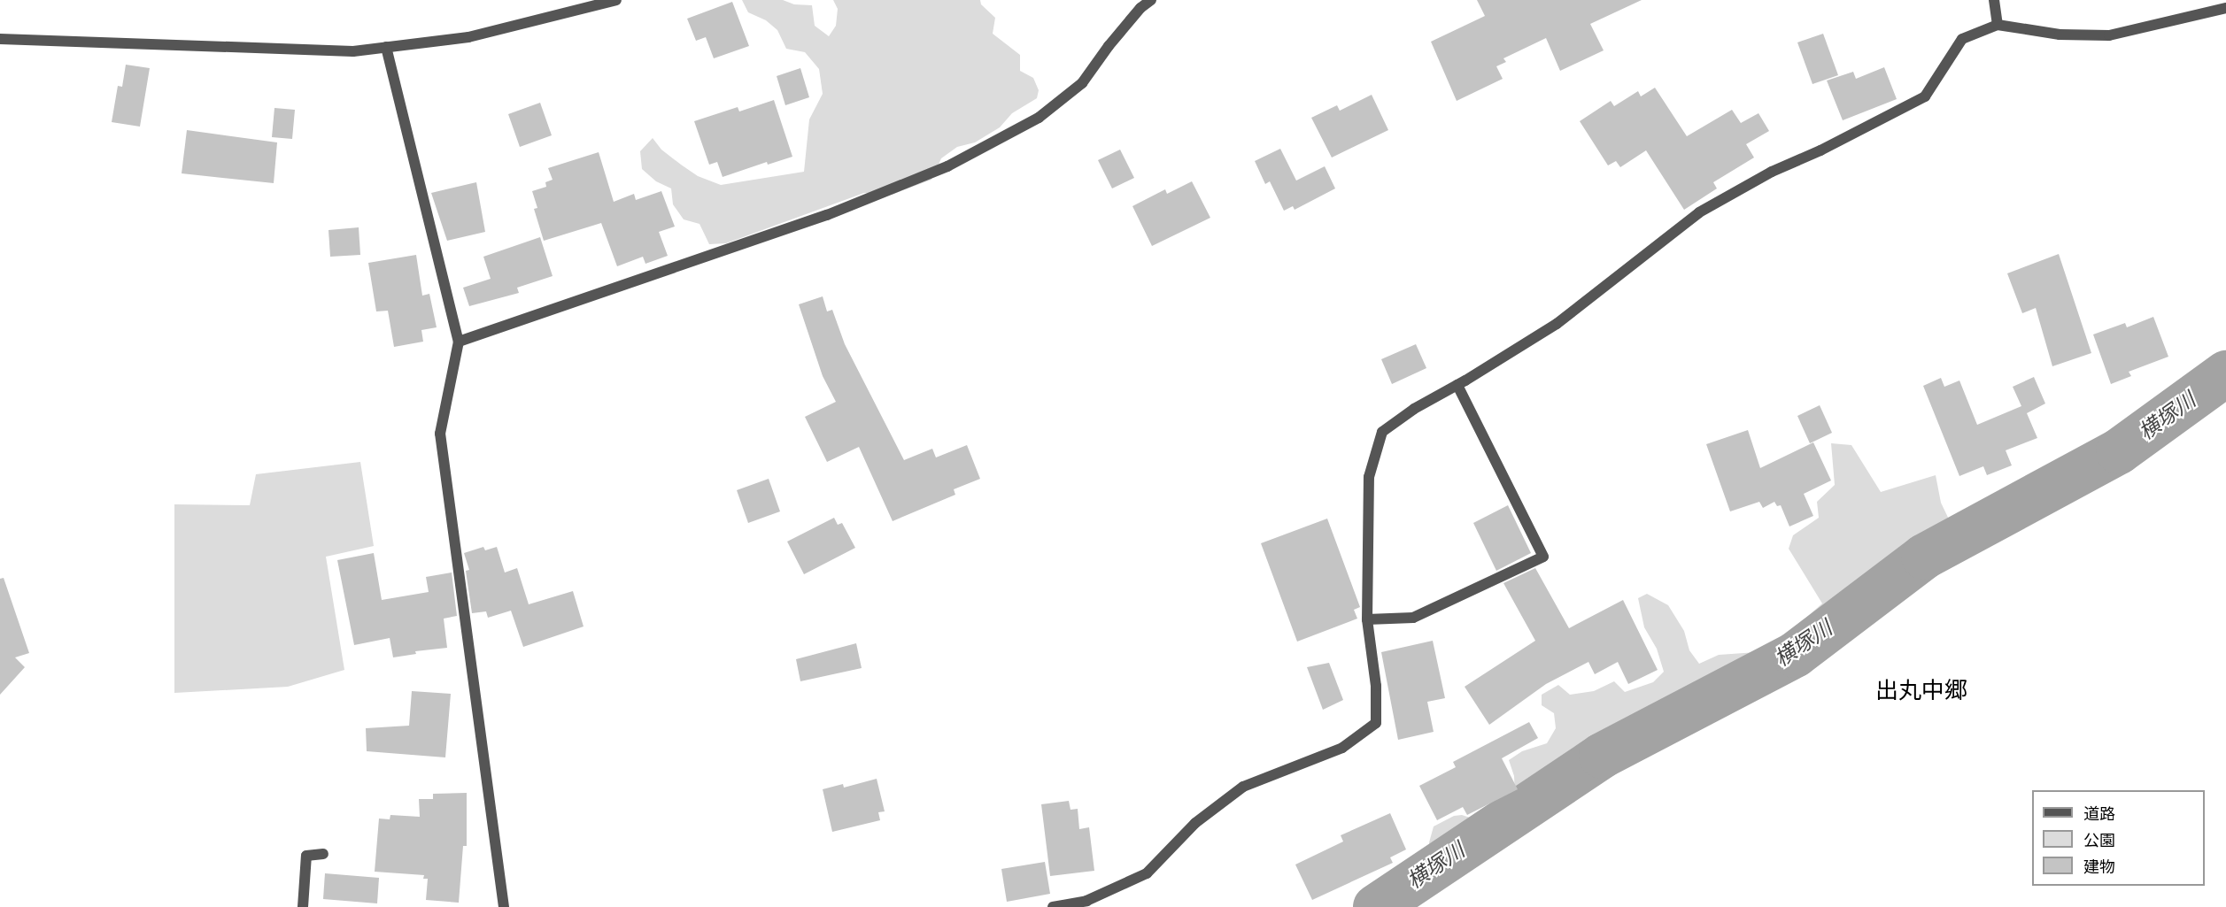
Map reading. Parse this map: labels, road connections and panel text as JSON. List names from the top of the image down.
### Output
{
  "districts": ["出丸中郷"],
  "water": ["横塚川"],
  "legend": ["道路", "公園", "建物"]
}
